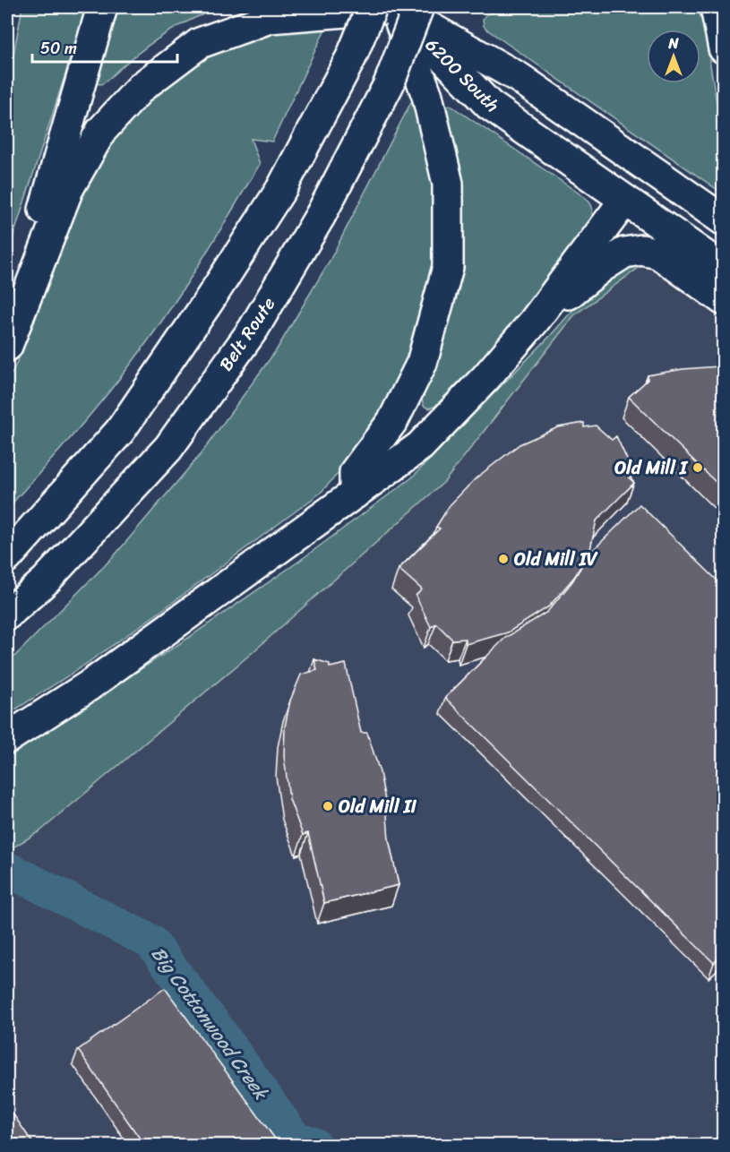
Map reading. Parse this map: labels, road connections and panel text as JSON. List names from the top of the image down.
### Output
{
  "streets": {
    "main road": ["6200 South", "Belt Route"]
  },
  "water": ["Big Cottonwood Creek"],
  "places": ["Old Mill I", "Old Mill IV", "Old Mill II"],
  "scale_bar": "50 m",
  "north": "top"
}
